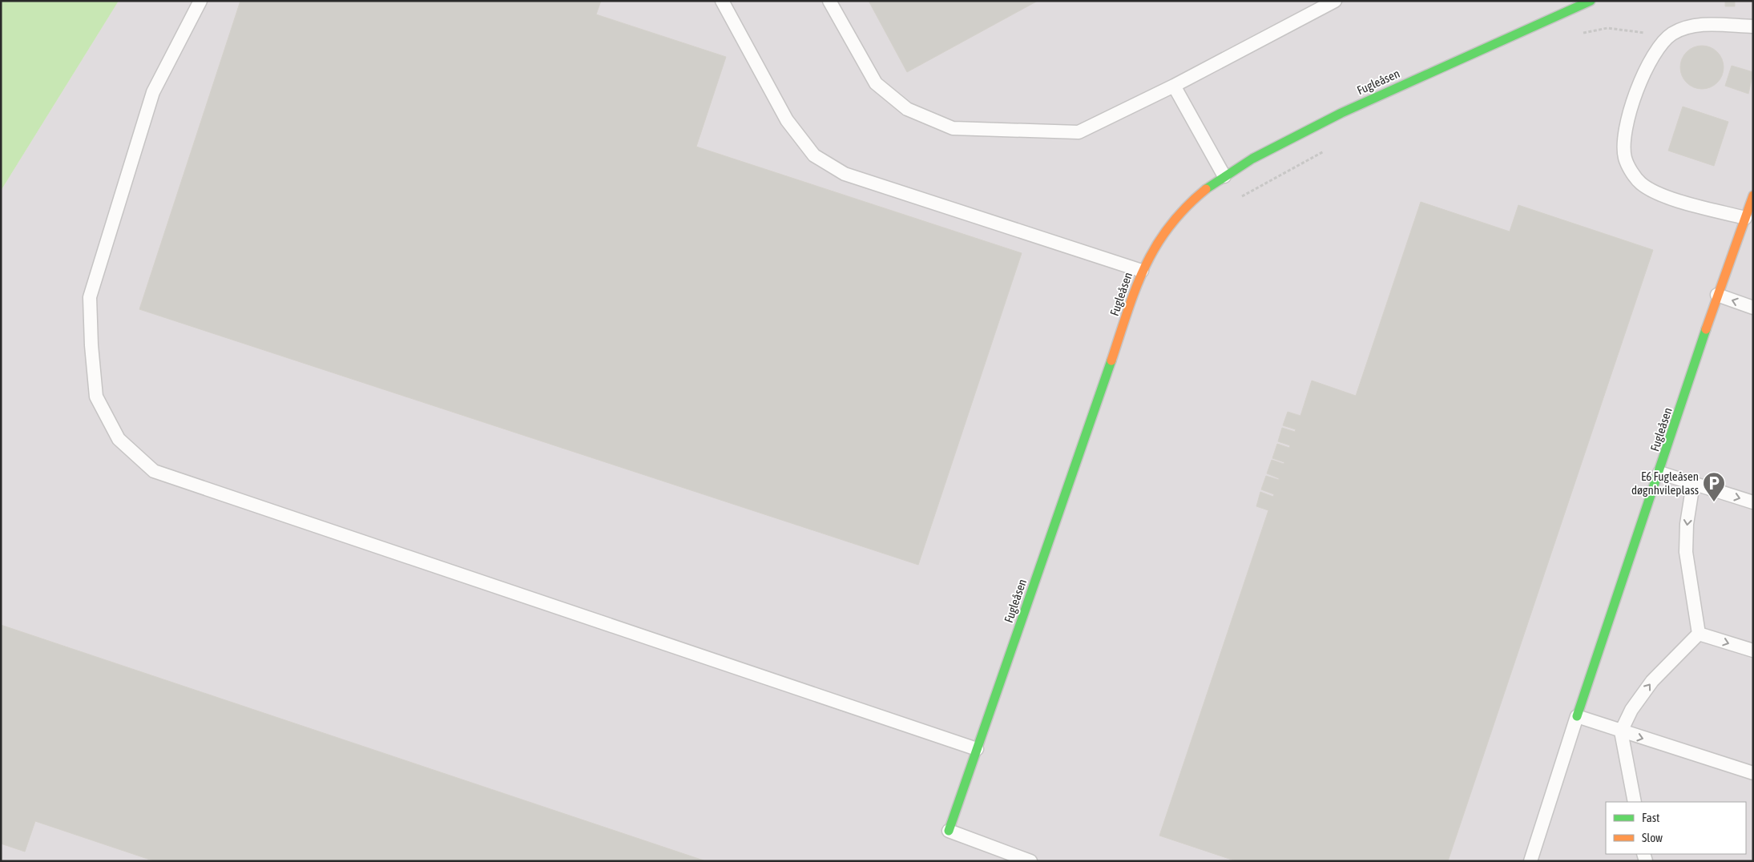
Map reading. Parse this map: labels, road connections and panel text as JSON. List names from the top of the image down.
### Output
{
  "streets": {
    "street": ["Fugleåsen"]
  },
  "places": {
    "parking": ["E6 Fugleåsen døgnhvileplass"]
  },
  "legend": ["Fast", "Slow"]
}
